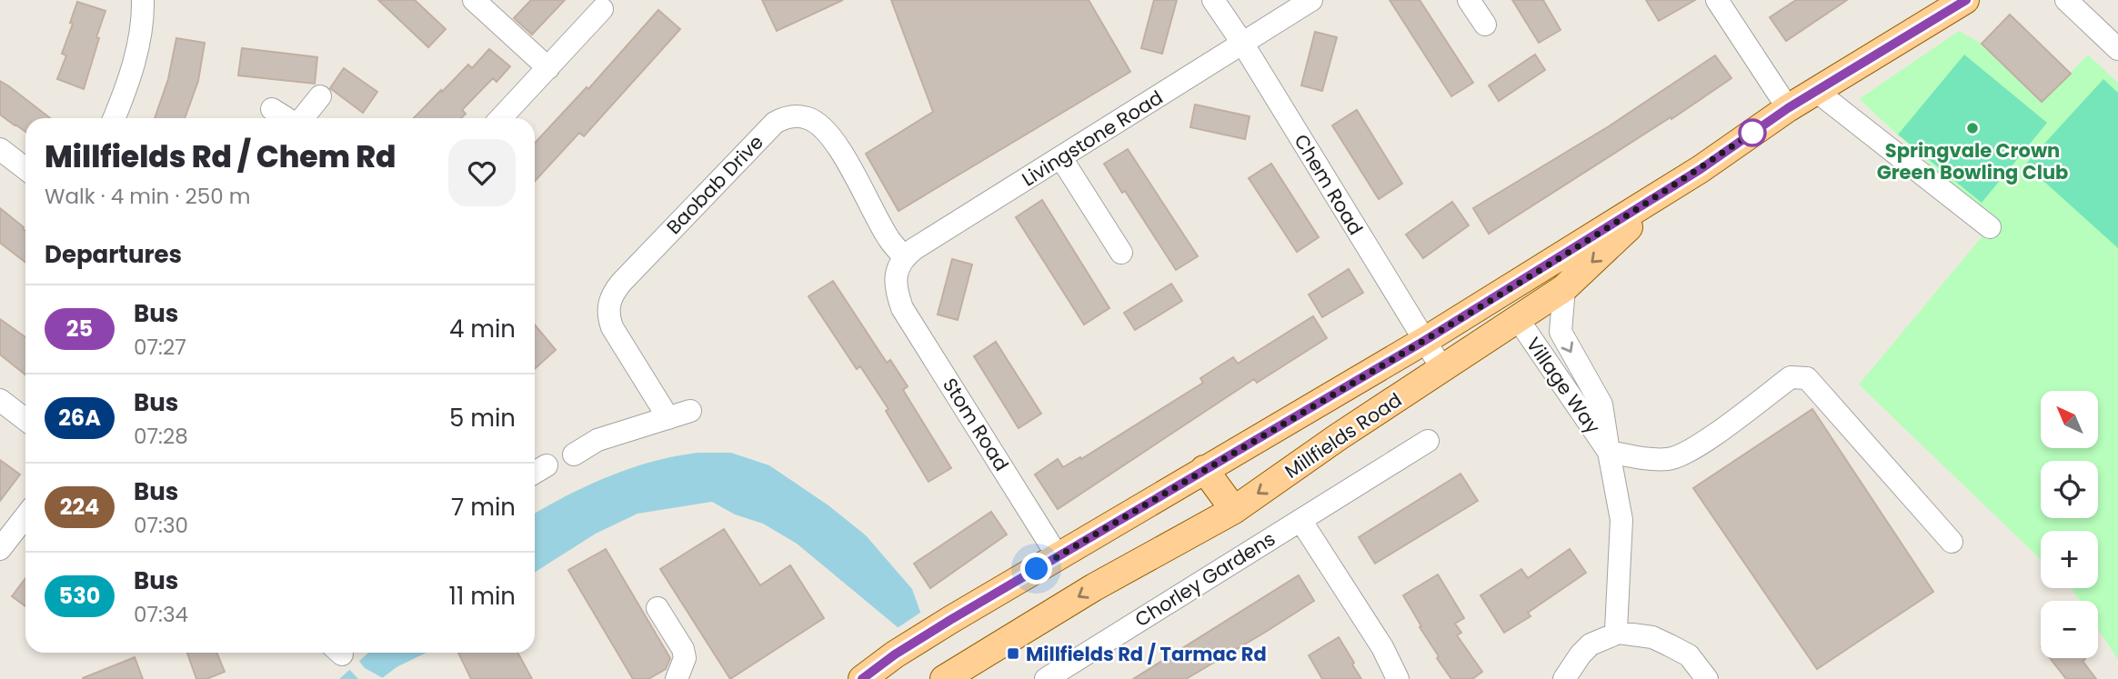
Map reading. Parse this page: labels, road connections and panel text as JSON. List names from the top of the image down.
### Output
{
  "streets": {
    "main road": ["Millfields Road"],
    "street": [
      "Livingstone Road",
      "Baobab Drive",
      "Chem Road",
      "Village Way",
      "Stom Road",
      "Chorley Gardens"
    ]
  },
  "crossings": [
    ["Livingstone Road", "Baobab Drive"],
    ["Livingstone Road", "Chem Road"],
    ["Livingstone Road", "Stom Road"],
    ["Baobab Drive", "Stom Road"],
    ["Chem Road", "Millfields Road"],
    ["Village Way", "Millfields Road"],
    ["Stom Road", "Millfields Road"]
  ],
  "places": {
    "other": ["Springvale Crown Green Bowling Club"],
    "transit": ["Millfields Rd / Tarmac Rd"]
  },
  "lines": ["bus line 25"],
  "north": "top left",
  "page": {
    "heading": [
      ["Millfields Rd / Chem Rd", "Walk · 4 min · 250 m"],
      "Departures"
    ],
    "list": [
      {
        "mark": "25",
        "name": "Bus",
        "note": "07:27",
        "value": "4 min"
      },
      {
        "mark": "26A",
        "name": "Bus",
        "note": "07:28",
        "value": "5 min"
      },
      {
        "mark": "224",
        "name": "Bus",
        "note": "07:30",
        "value": "7 min"
      },
      {
        "mark": "530",
        "name": "Bus",
        "note": "07:34",
        "value": "11 min"
      }
    ],
    "map_buttons": ["+", "−"]
  }
}
